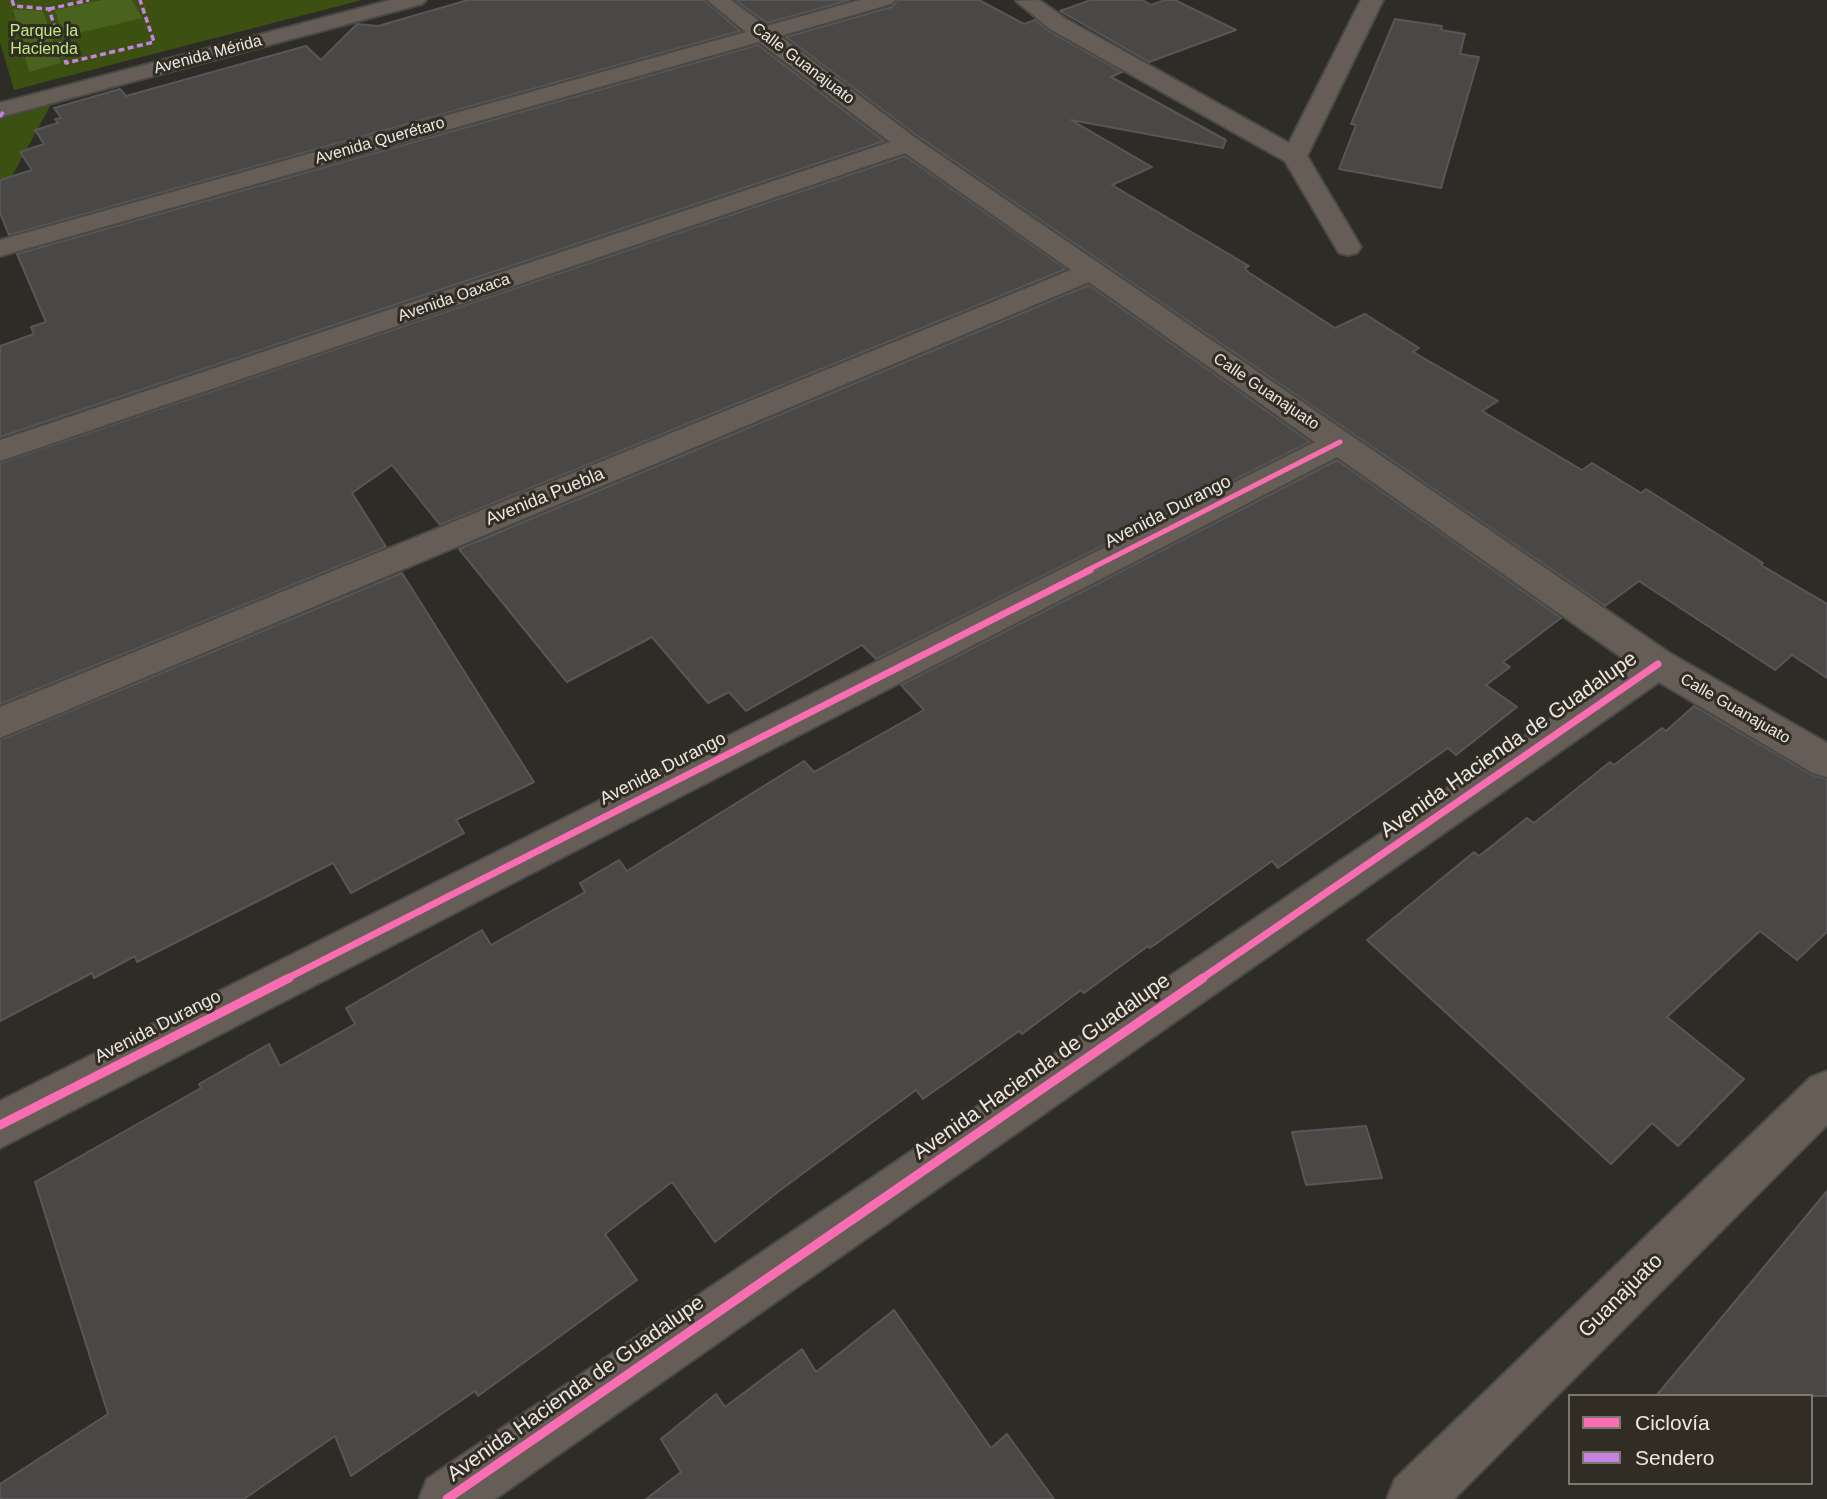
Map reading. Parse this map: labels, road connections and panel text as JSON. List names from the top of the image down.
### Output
{
  "streets": {
    "street": [
      "Avenida Mérida",
      "Calle Guanajuato",
      "Avenida Querétaro",
      "Avenida Oaxaca",
      "Avenida Puebla",
      "Avenida Durango",
      "Avenida Hacienda de Guadalupe",
      "Guanajuato"
    ]
  },
  "crossings": [
    ["Calle Guanajuato", "Avenida Querétaro"],
    ["Calle Guanajuato", "Avenida Oaxaca"],
    ["Calle Guanajuato", "Avenida Puebla"],
    ["Calle Guanajuato", "Avenida Durango"],
    ["Calle Guanajuato", "Avenida Hacienda de Guadalupe"]
  ],
  "parks": ["Parque la Hacienda"],
  "legend": ["Ciclovía", "Sendero"]
}
